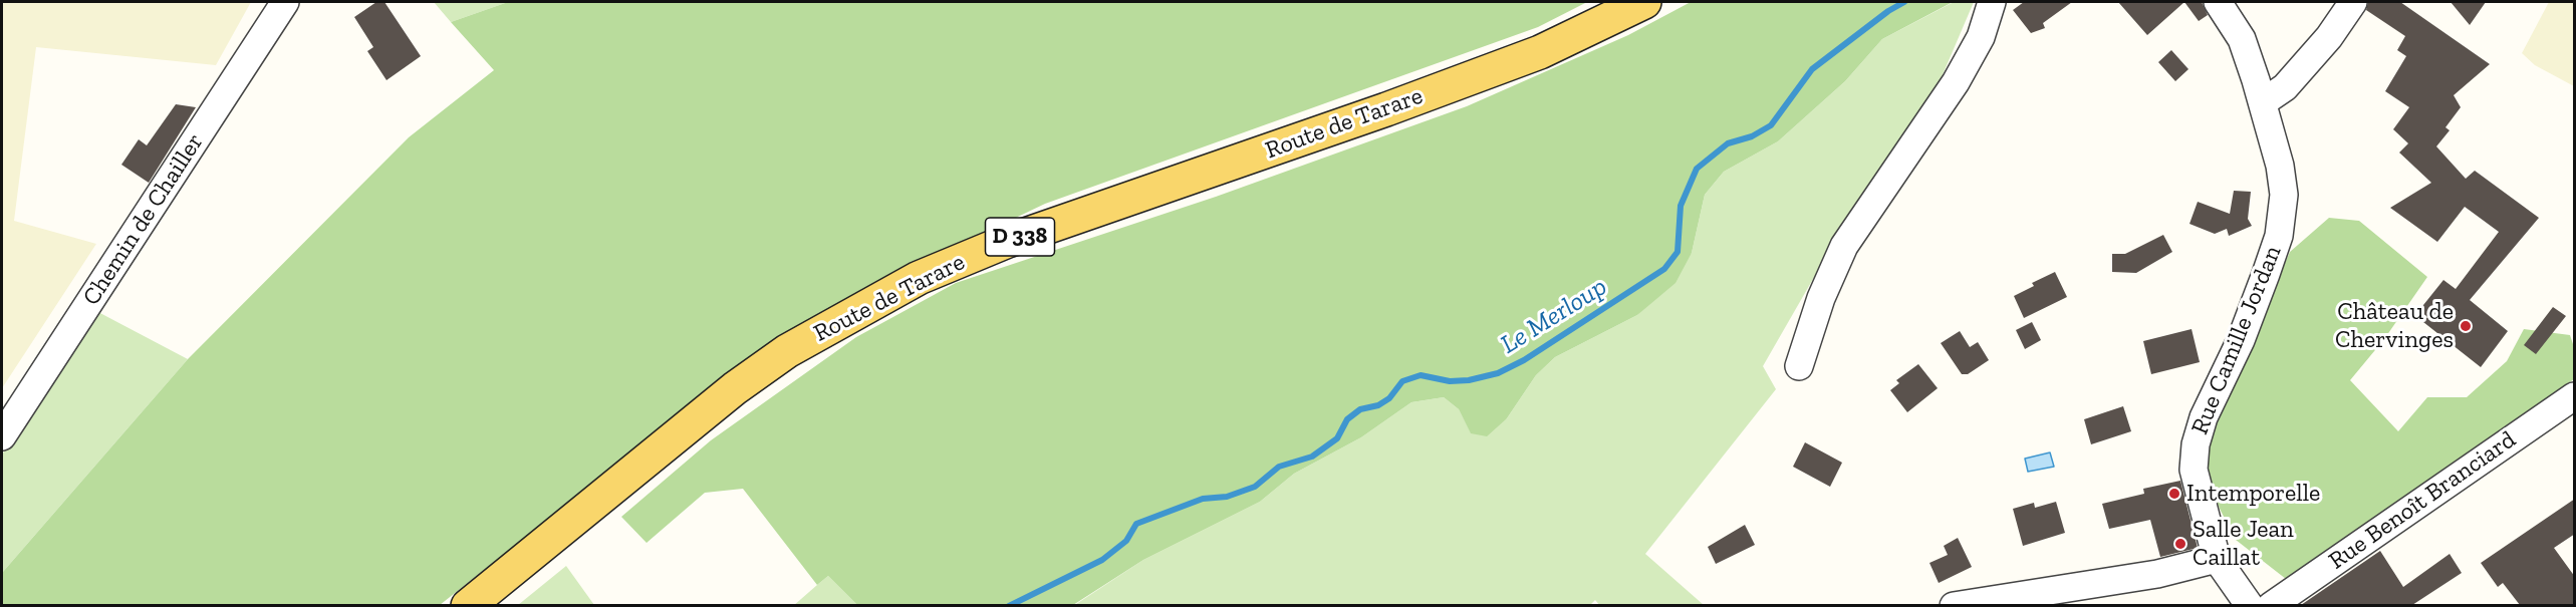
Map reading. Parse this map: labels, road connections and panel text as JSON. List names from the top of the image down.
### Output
{
  "streets": {
    "main road": ["Route de Tarare", "D 338"],
    "street": ["Chemin de Chailler", "Rue Camille Jordan", "Rue Benoît Branciard"]
  },
  "water": ["Le Merloup"],
  "places": ["Château de Chervinges", "Intemporelle", "Salle Jean Caillat"]
}
